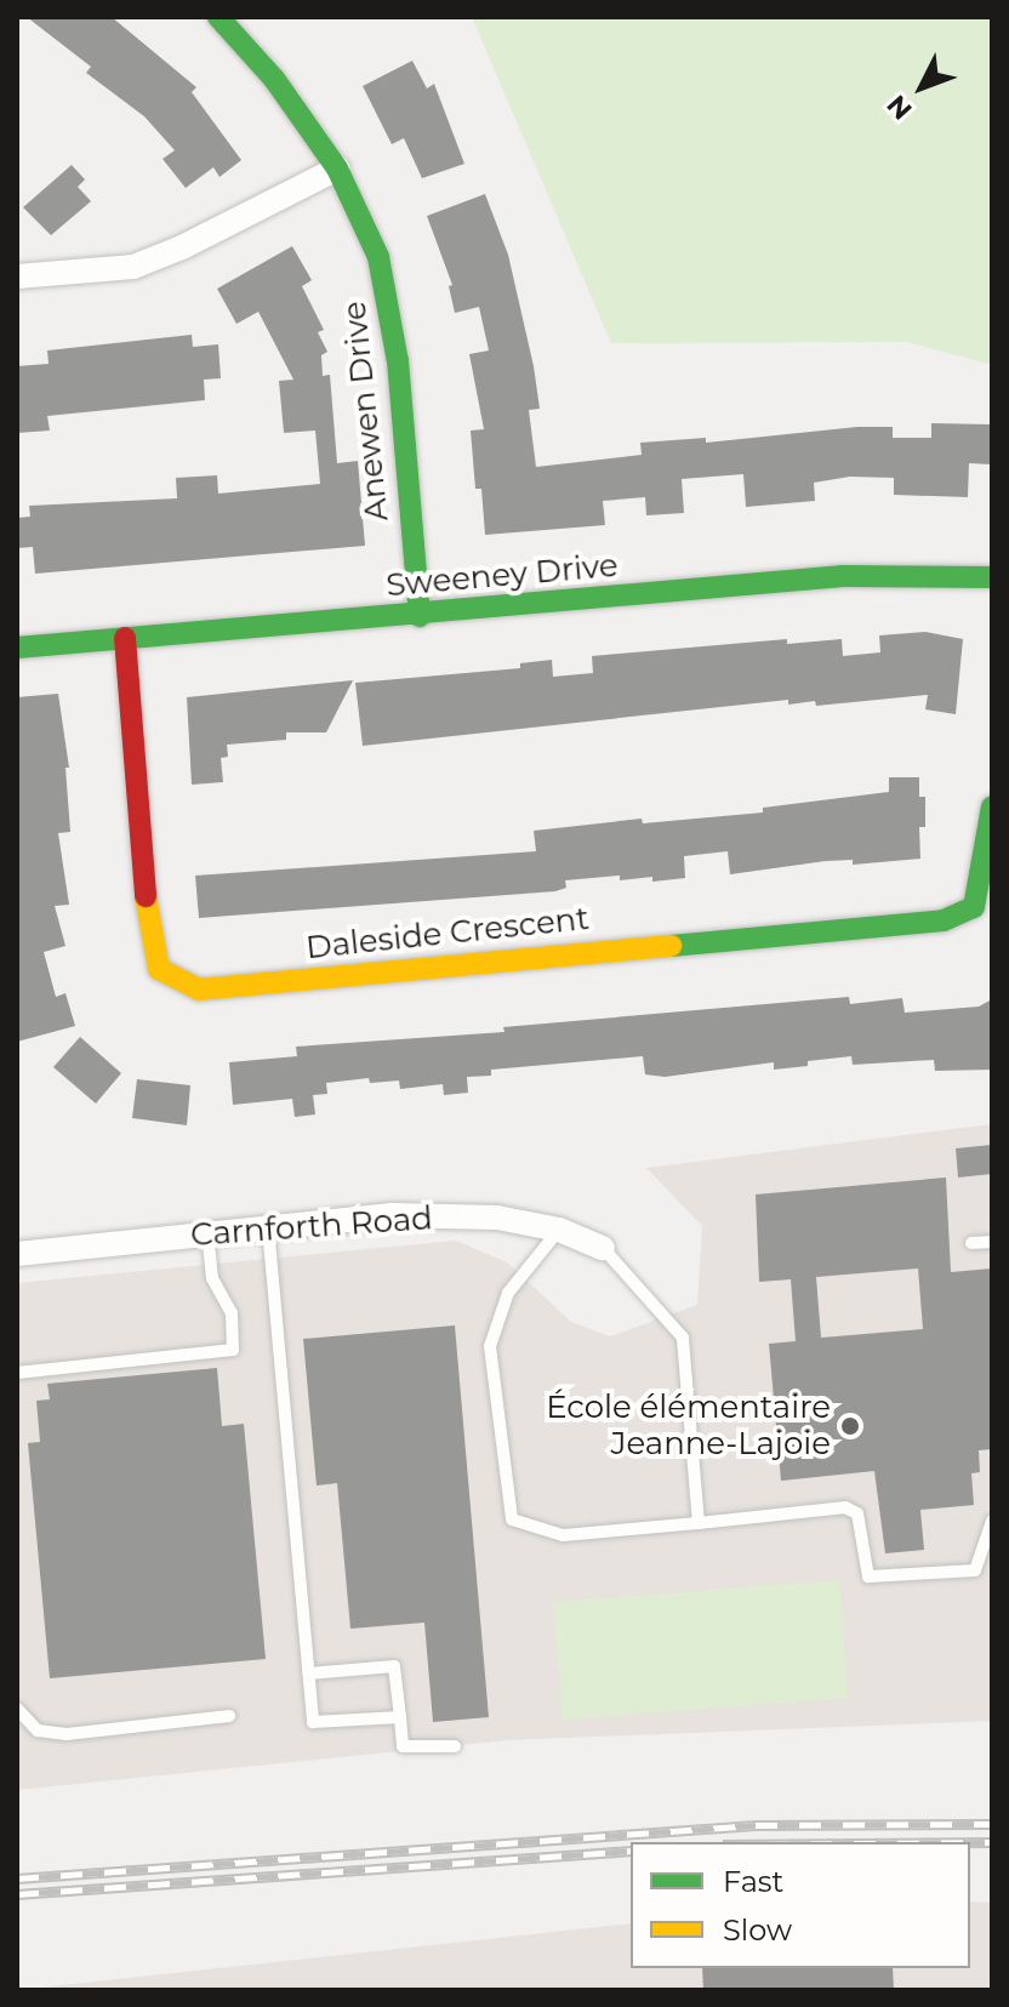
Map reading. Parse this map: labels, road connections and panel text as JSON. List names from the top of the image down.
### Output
{
  "streets": {
    "street": [
      "Anewen Drive",
      "Sweeney Drive",
      "Daleside Crescent",
      "Carnforth Road"
    ]
  },
  "crossings": [
    ["Anewen Drive", "Sweeney Drive"],
    ["Sweeney Drive", "Daleside Crescent"]
  ],
  "places": ["École élémentaire Jeanne-Lajoie"],
  "legend": ["Fast", "Slow"],
  "north": "bottom left"
}
